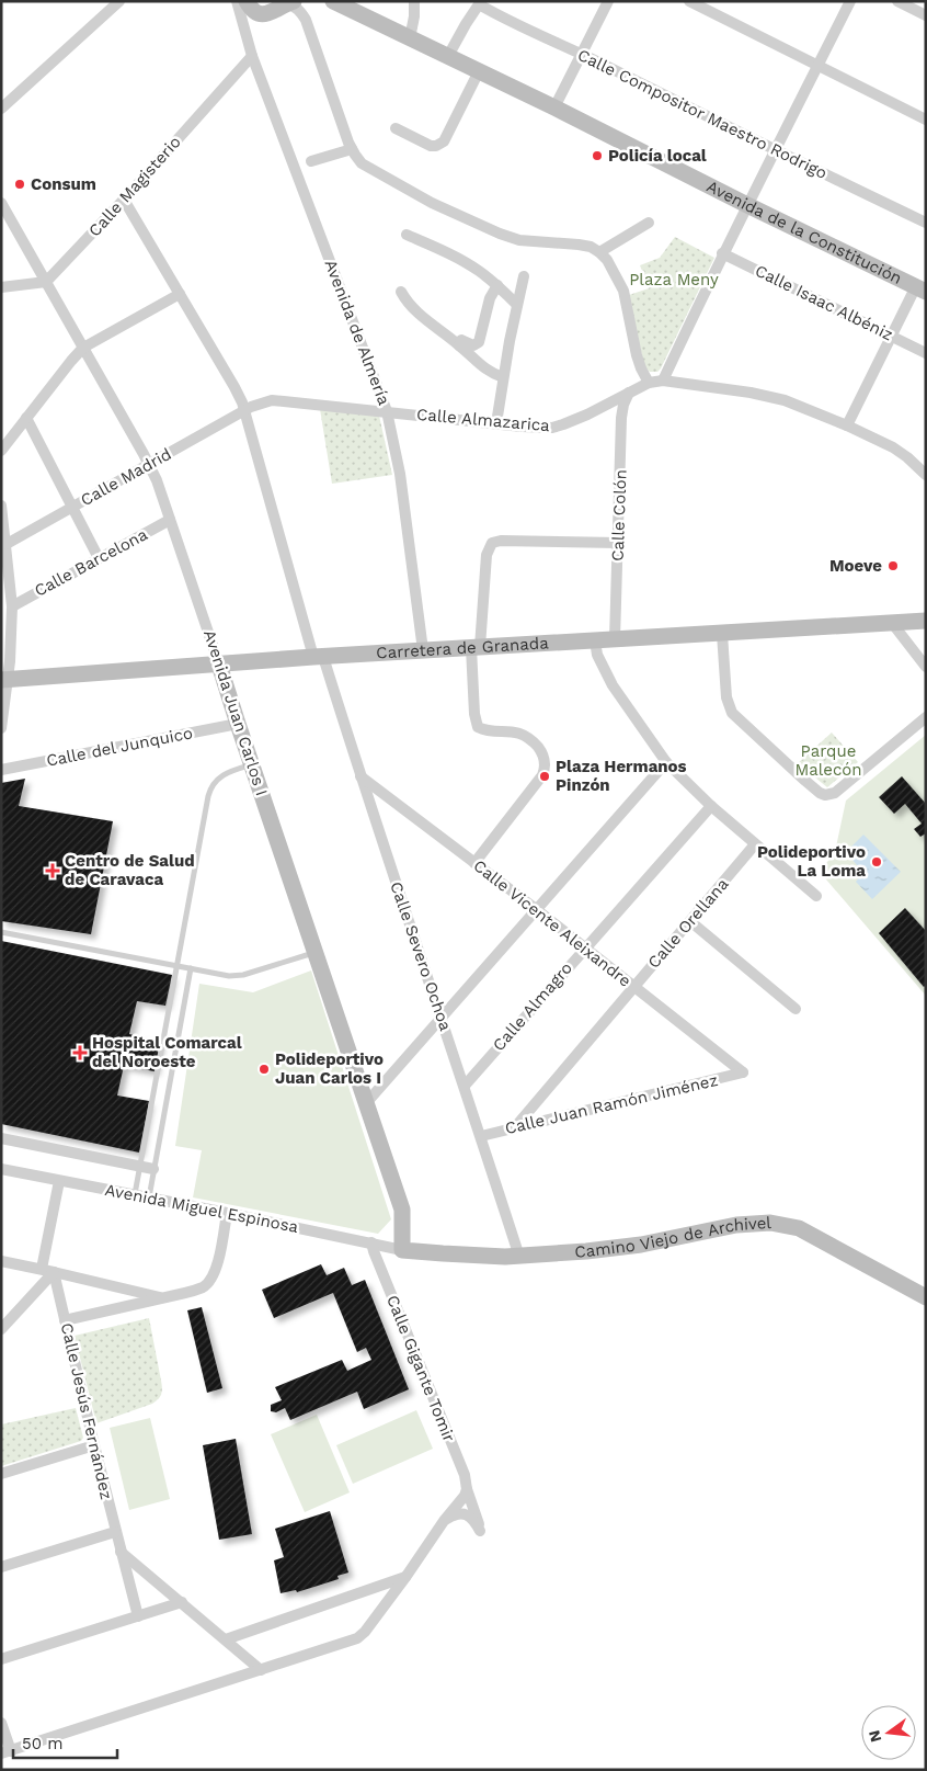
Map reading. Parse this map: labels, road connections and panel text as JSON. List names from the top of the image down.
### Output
{
  "streets": {
    "street": [
      "Calle Compositor Maestro Rodrigo",
      "Calle Magisterio",
      "Avenida de la Constitución",
      "Calle Isaac Albéniz",
      "Avenida de Almería",
      "Calle Almazarica",
      "Calle Madrid",
      "Calle Colón",
      "Calle Barcelona",
      "Carretera de Granada",
      "Avenida Juan Carlos I",
      "Calle del Junquico",
      "Calle Vicente Aleixandre",
      "Calle Orellana",
      "Calle Severo Ochoa",
      "Calle Almagro",
      "Calle Juan Ramón Jiménez",
      "Avenida Miguel Espinosa",
      "Camino Viejo de Archivel",
      "Calle Gigante Tomir",
      "Calle Jesús Fernández"
    ]
  },
  "crossings": [
    ["Calle Magisterio", "Avenida de Almería"],
    ["Calle Magisterio", "Avenida Juan Carlos I"],
    ["Calle Magisterio", "Calle Severo Ochoa"],
    ["Avenida de Almería", "Calle Almazarica"],
    ["Avenida de Almería", "Carretera de Granada"],
    ["Calle Almazarica", "Calle Madrid"],
    ["Calle Almazarica", "Calle Colón"],
    ["Calle Almazarica", "Calle Severo Ochoa"],
    ["Calle Madrid", "Avenida Juan Carlos I"],
    ["Calle Madrid", "Calle Severo Ochoa"],
    ["Calle Colón", "Carretera de Granada"],
    ["Calle Barcelona", "Avenida Juan Carlos I"],
    ["Carretera de Granada", "Avenida Juan Carlos I"],
    ["Carretera de Granada", "Calle Severo Ochoa"],
    ["Avenida Juan Carlos I", "Calle del Junquico"],
    ["Avenida Juan Carlos I", "Avenida Miguel Espinosa"],
    ["Avenida Juan Carlos I", "Camino Viejo de Archivel"],
    ["Calle Vicente Aleixandre", "Calle Orellana"],
    ["Calle Vicente Aleixandre", "Calle Severo Ochoa"],
    ["Calle Vicente Aleixandre", "Calle Almagro"],
    ["Calle Vicente Aleixandre", "Calle Juan Ramón Jiménez"],
    ["Calle Orellana", "Calle Juan Ramón Jiménez"],
    ["Calle Severo Ochoa", "Calle Almagro"],
    ["Calle Severo Ochoa", "Calle Juan Ramón Jiménez"],
    ["Calle Severo Ochoa", "Camino Viejo de Archivel"],
    ["Avenida Miguel Espinosa", "Camino Viejo de Archivel"],
    ["Avenida Miguel Espinosa", "Calle Gigante Tomir"]
  ],
  "parks": ["Plaza Meny", "Parque Malecón"],
  "places": {
    "other": [
      "Policía local",
      "Consum",
      "Moeve",
      "Plaza Hermanos Pinzón",
      "Polideportivo La Loma",
      "Polideportivo Juan Carlos I"
    ],
    "health": ["Centro de Salud de Caravaca", "Hospital Comarcal del Noroeste"]
  },
  "scale_bar": "50 m",
  "north": "left"
}
